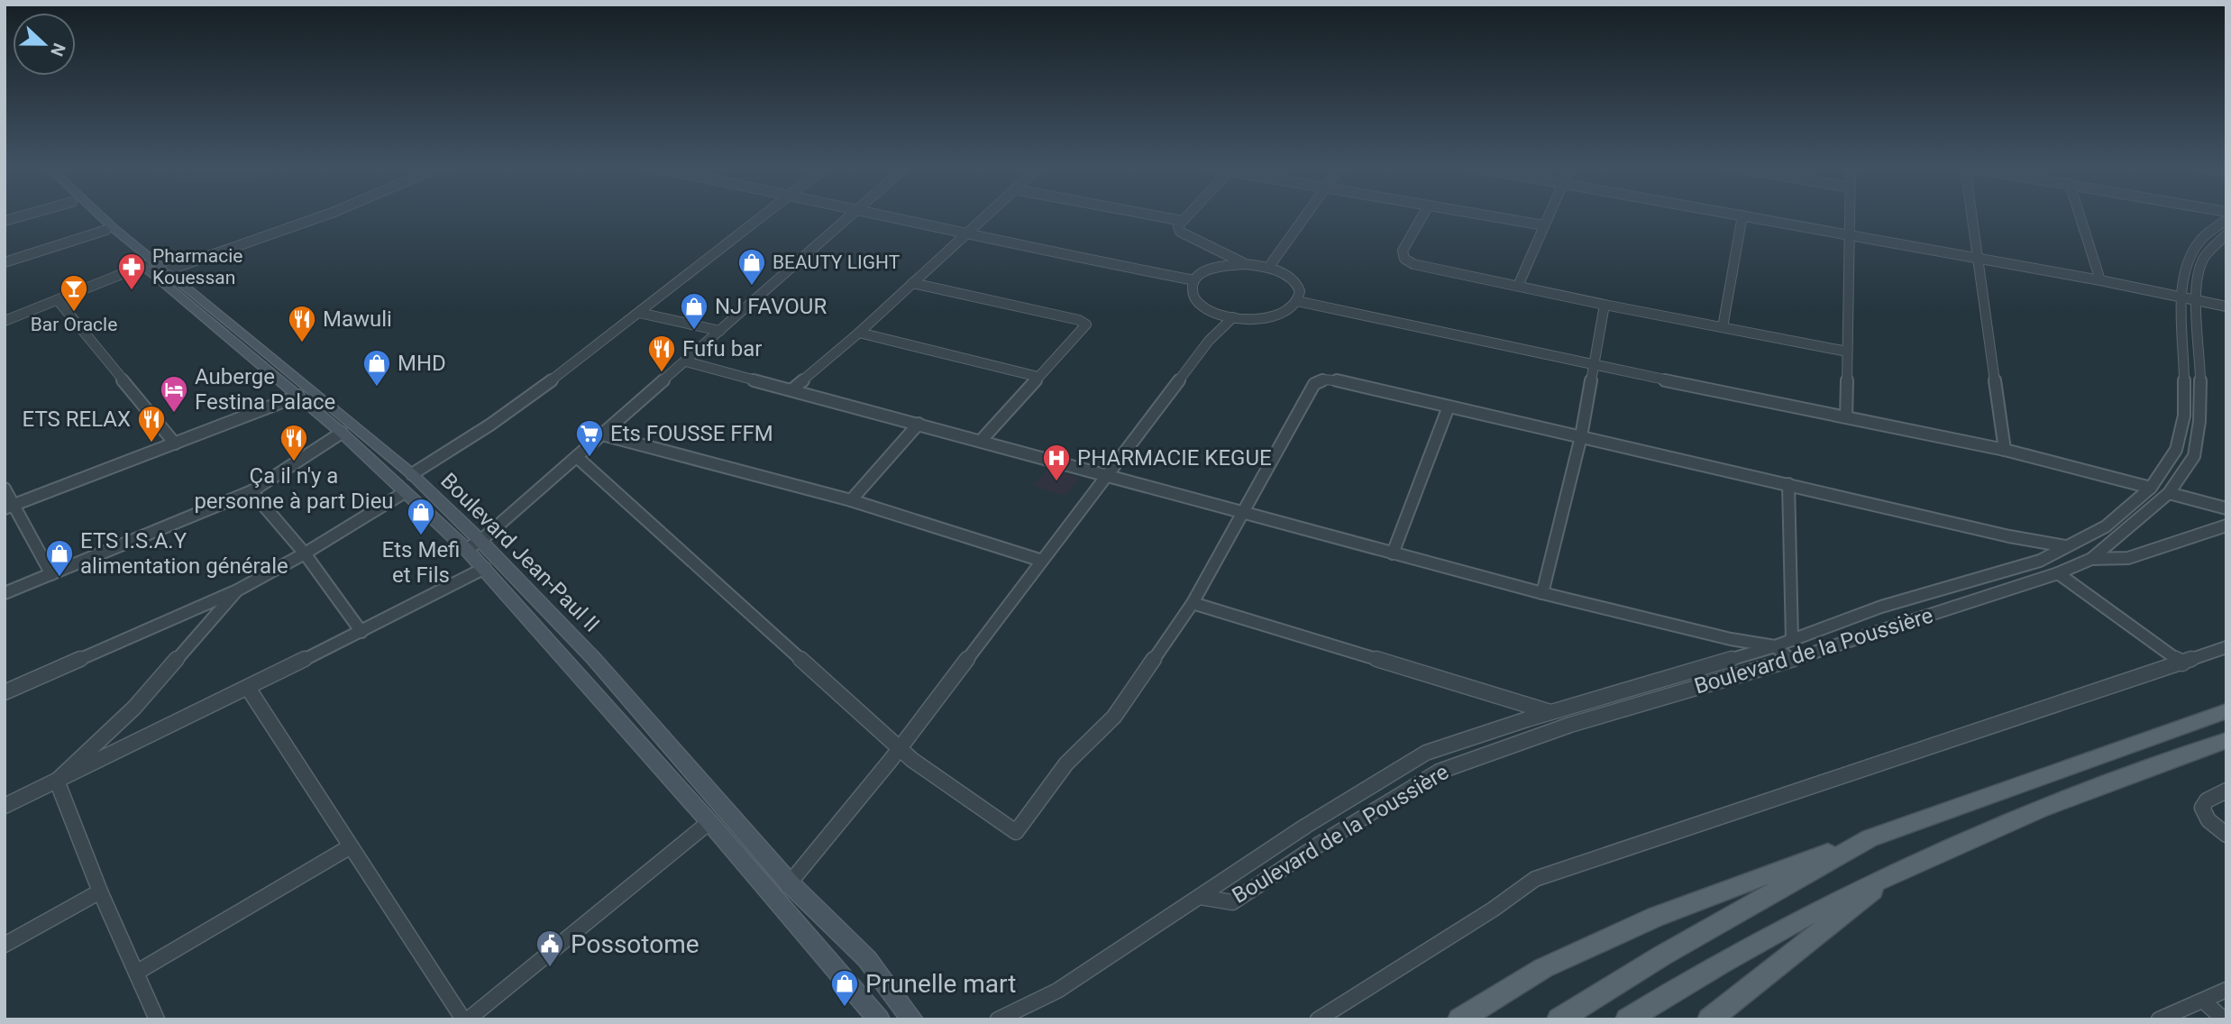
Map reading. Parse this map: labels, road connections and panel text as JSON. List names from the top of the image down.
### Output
{
  "streets": {
    "main road": ["Boulevard Jean-Paul II"],
    "street": ["Boulevard de la Poussière"]
  },
  "places": {
    "shop": [
      "BEAUTY LIGHT",
      "NJ FAVOUR",
      "MHD",
      "Ets Mefi et Fils",
      "ETS I.S.A.Y alimentation générale",
      "Prunelle mart"
    ],
    "pharmacy": ["Pharmacie Kouessan"],
    "bar": ["Bar Oracle"],
    "restaurant": [
      "Mawuli",
      "Fufu bar",
      "ETS RELAX",
      "Ça il n'y a personne à part Dieu"
    ],
    "hotel": ["Auberge Festina Palace"],
    "supermarket": ["Ets FOUSSE FFM"],
    "hospital": ["PHARMACIE KEGUE"],
    "public building": ["Possotome"]
  },
  "north": "right"
}
